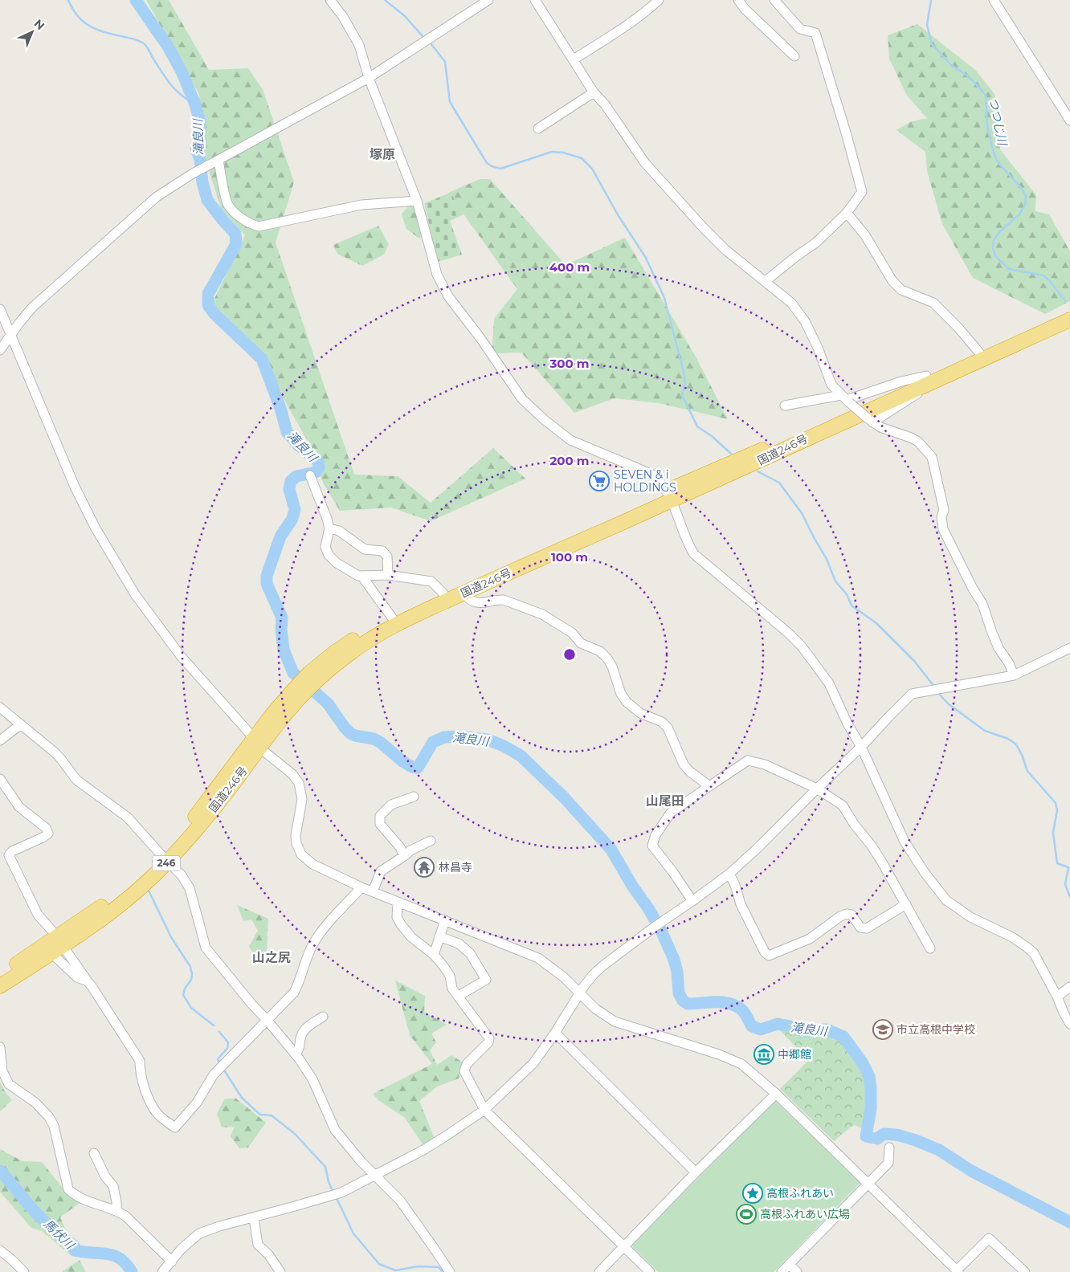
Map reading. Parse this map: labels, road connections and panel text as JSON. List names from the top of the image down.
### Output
{
  "streets": {
    "highway": ["国道246号", "246"]
  },
  "districts": ["塚原", "山尾田", "山之尻"],
  "water": ["つつじ川", "滝良川", "馬伏川"],
  "places": {
    "supermarket": ["SEVEN & i HOLDINGS"],
    "temple": ["林昌寺"],
    "school or university": ["市立高根中学校"],
    "museum": ["中郷館"],
    "place": ["高根ふれあい"],
    "sports": ["高根ふれあい広場"]
  },
  "north": "top right",
  "rings": [
    "400 m",
    "300 m",
    "200 m",
    "100 m"
  ]
}
